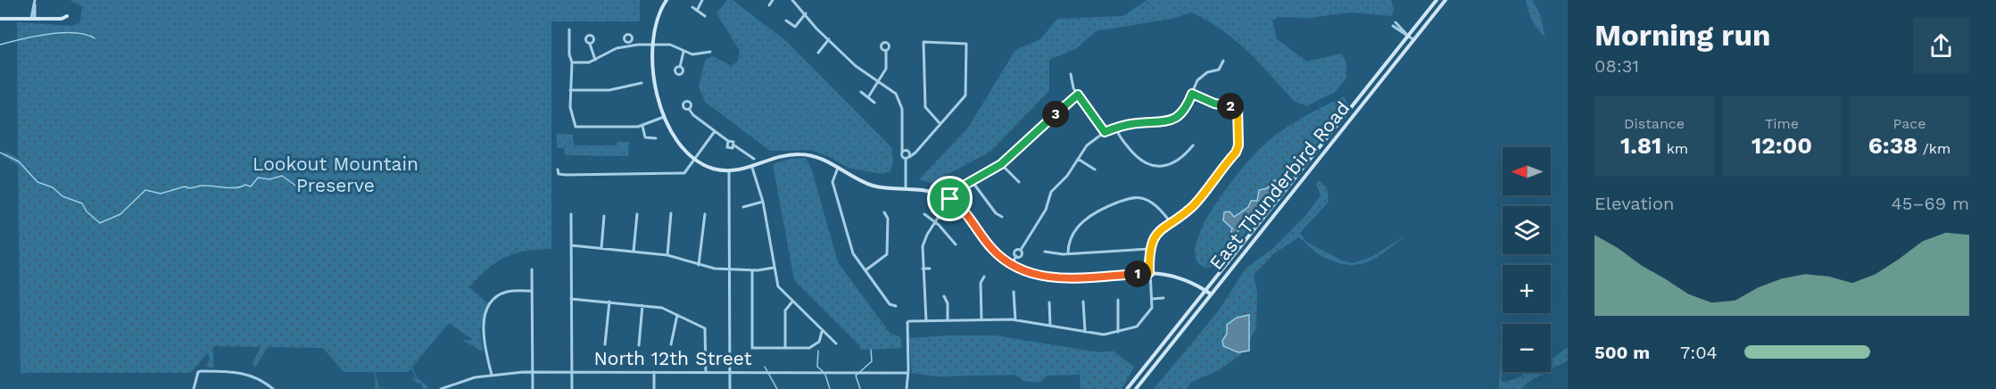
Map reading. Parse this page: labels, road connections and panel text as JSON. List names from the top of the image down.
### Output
{
  "streets": {
    "main road": ["East Thunderbird Road"],
    "street": ["North 12th Street"]
  },
  "parks": ["Lookout Mountain Preserve"],
  "north": "left",
  "page": {
    "heading": ["Morning run", "08:31"],
    "stats": [
      ["Distance", "1.81 km"],
      ["Time", "12:00"],
      ["Pace", "6:38 /km"]
    ],
    "pins": ["2", "3", "1"],
    "map_buttons": ["+", "−"],
    "chart": ["Elevation", "45–69 m"],
    "list": [
      {
        "name": "500 m",
        "note": "7:04"
      }
    ]
  }
}
